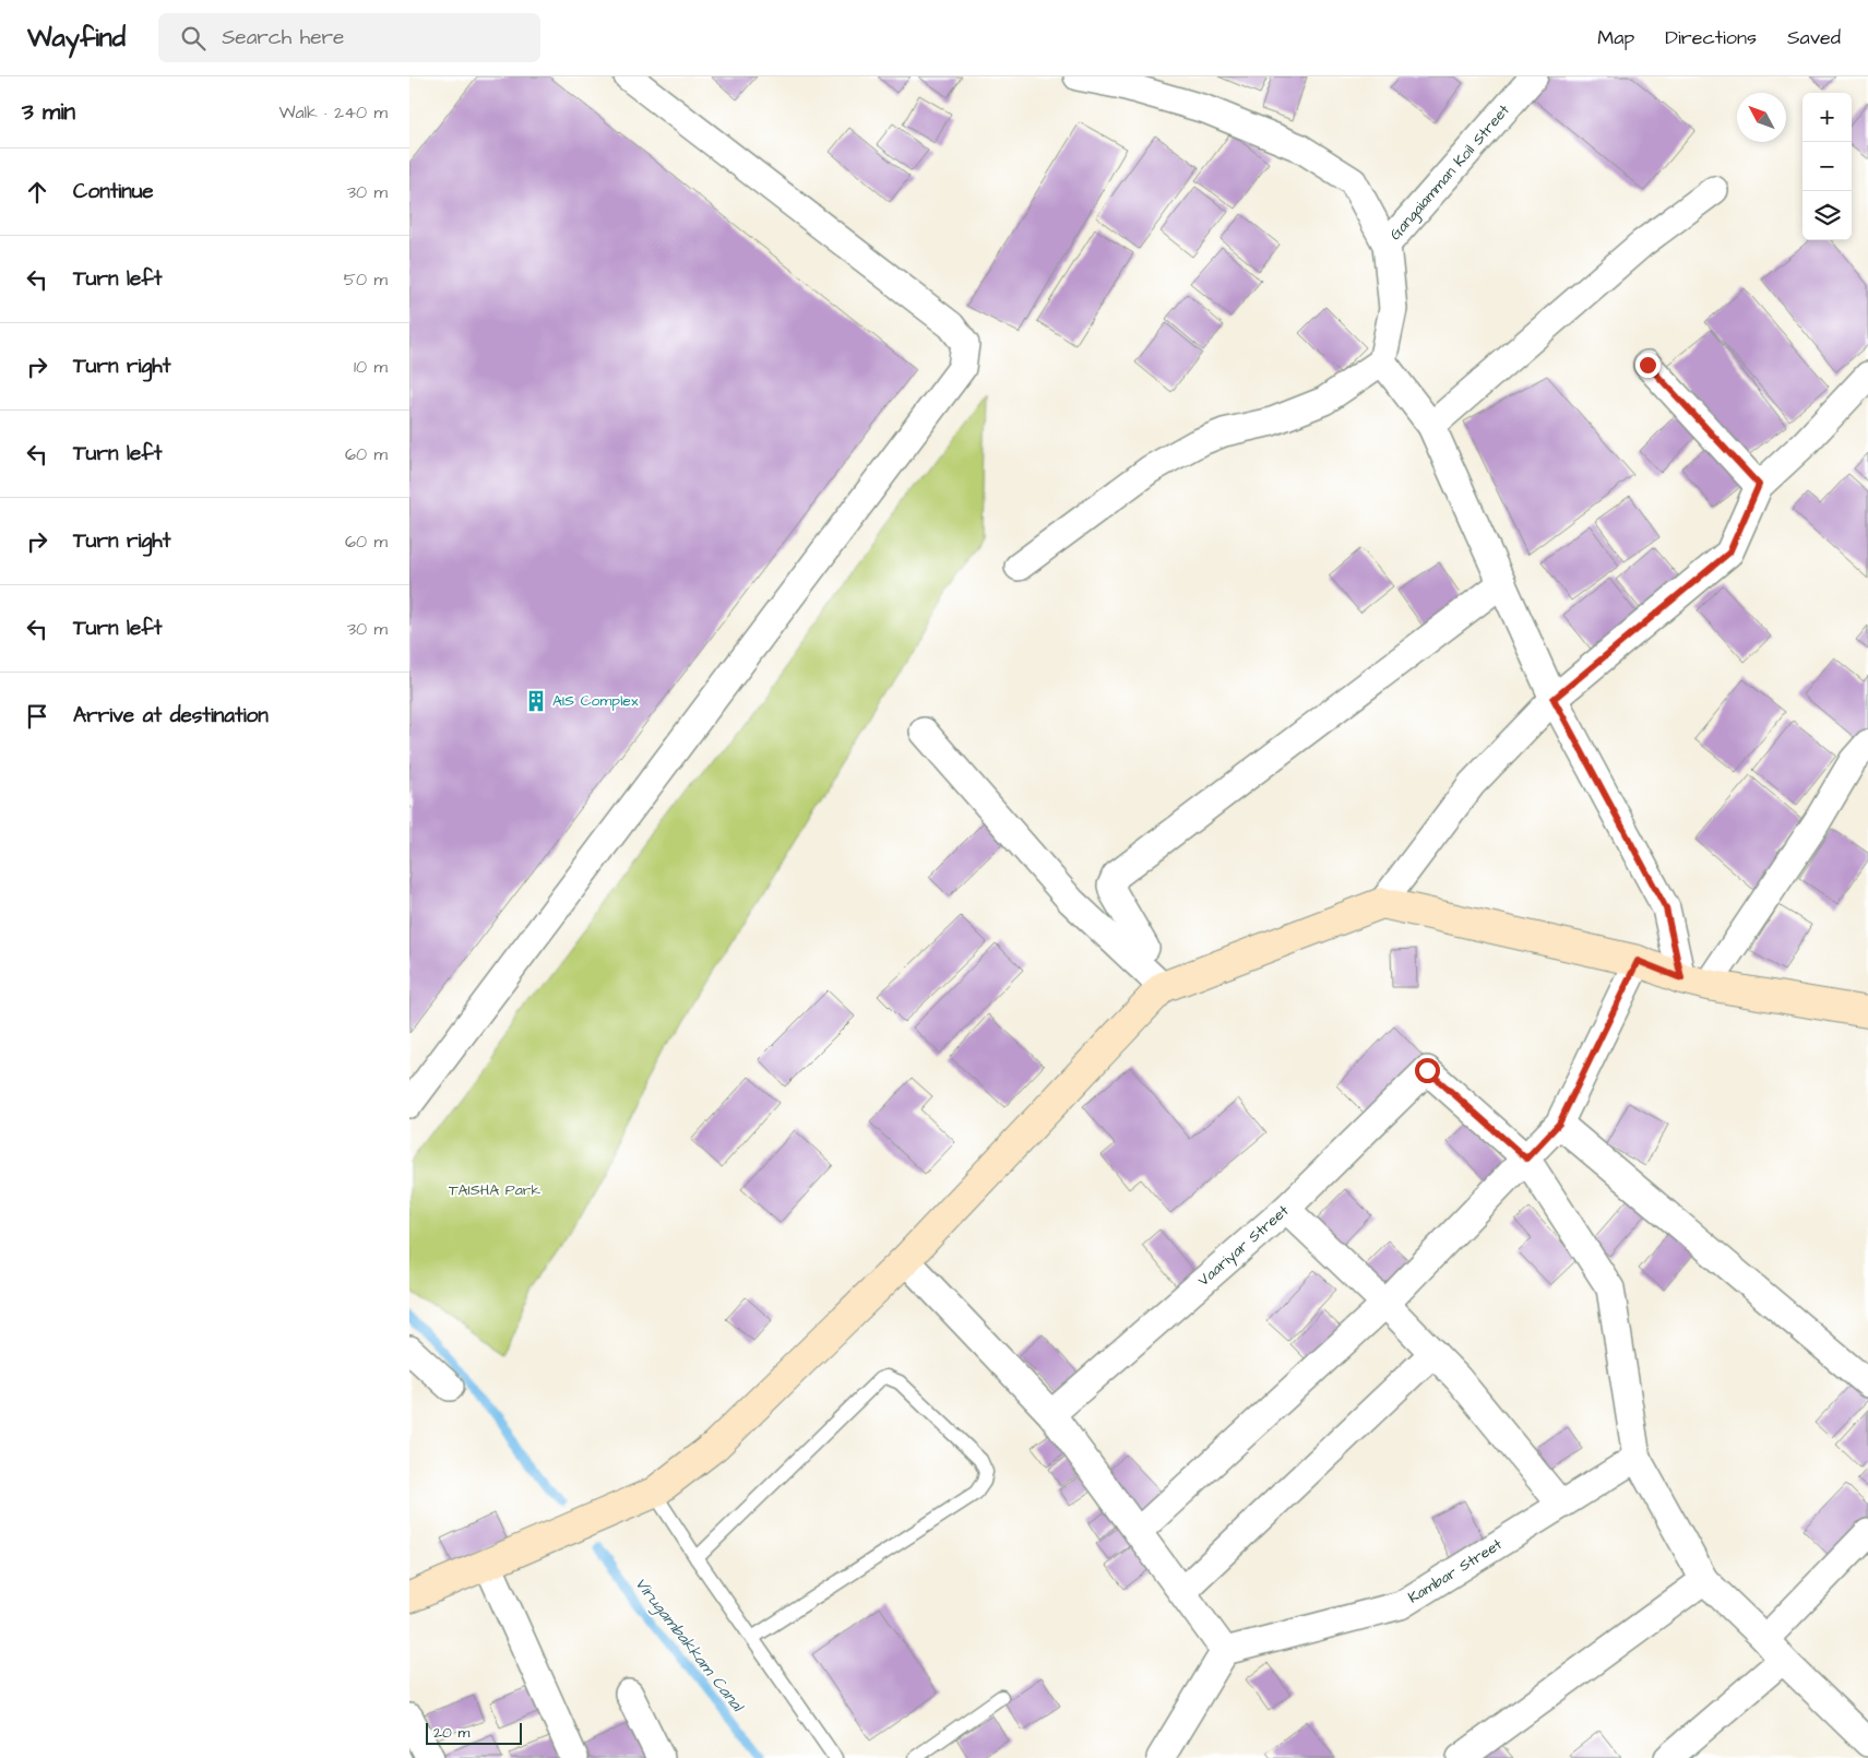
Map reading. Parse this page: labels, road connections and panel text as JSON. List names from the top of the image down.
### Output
{
  "streets": {
    "street": ["Gangaiamman Koil Street", "Vaariyar Street", "Kambar Street"]
  },
  "water": ["Virugambakkam Canal"],
  "parks": ["TAISHA Park"],
  "places": {
    "building": ["AIS Complex"]
  },
  "scale_bar": "20 m",
  "north": "top left",
  "page": {
    "header": "Wayfind",
    "search": "Search here",
    "nav": ["Map", "Directions", "Saved"],
    "heading": ["3 min", "Walk · 240 m"],
    "map_buttons": ["+", "−"],
    "list": [
      ["Continue", "30 m"],
      ["Turn left", "50 m"],
      ["Turn right", "10 m"],
      ["Turn left", "60 m"],
      ["Turn right", "60 m"],
      ["Turn left", "30 m"],
      "Arrive at destination"
    ],
    "scale": "20 m"
  }
}
